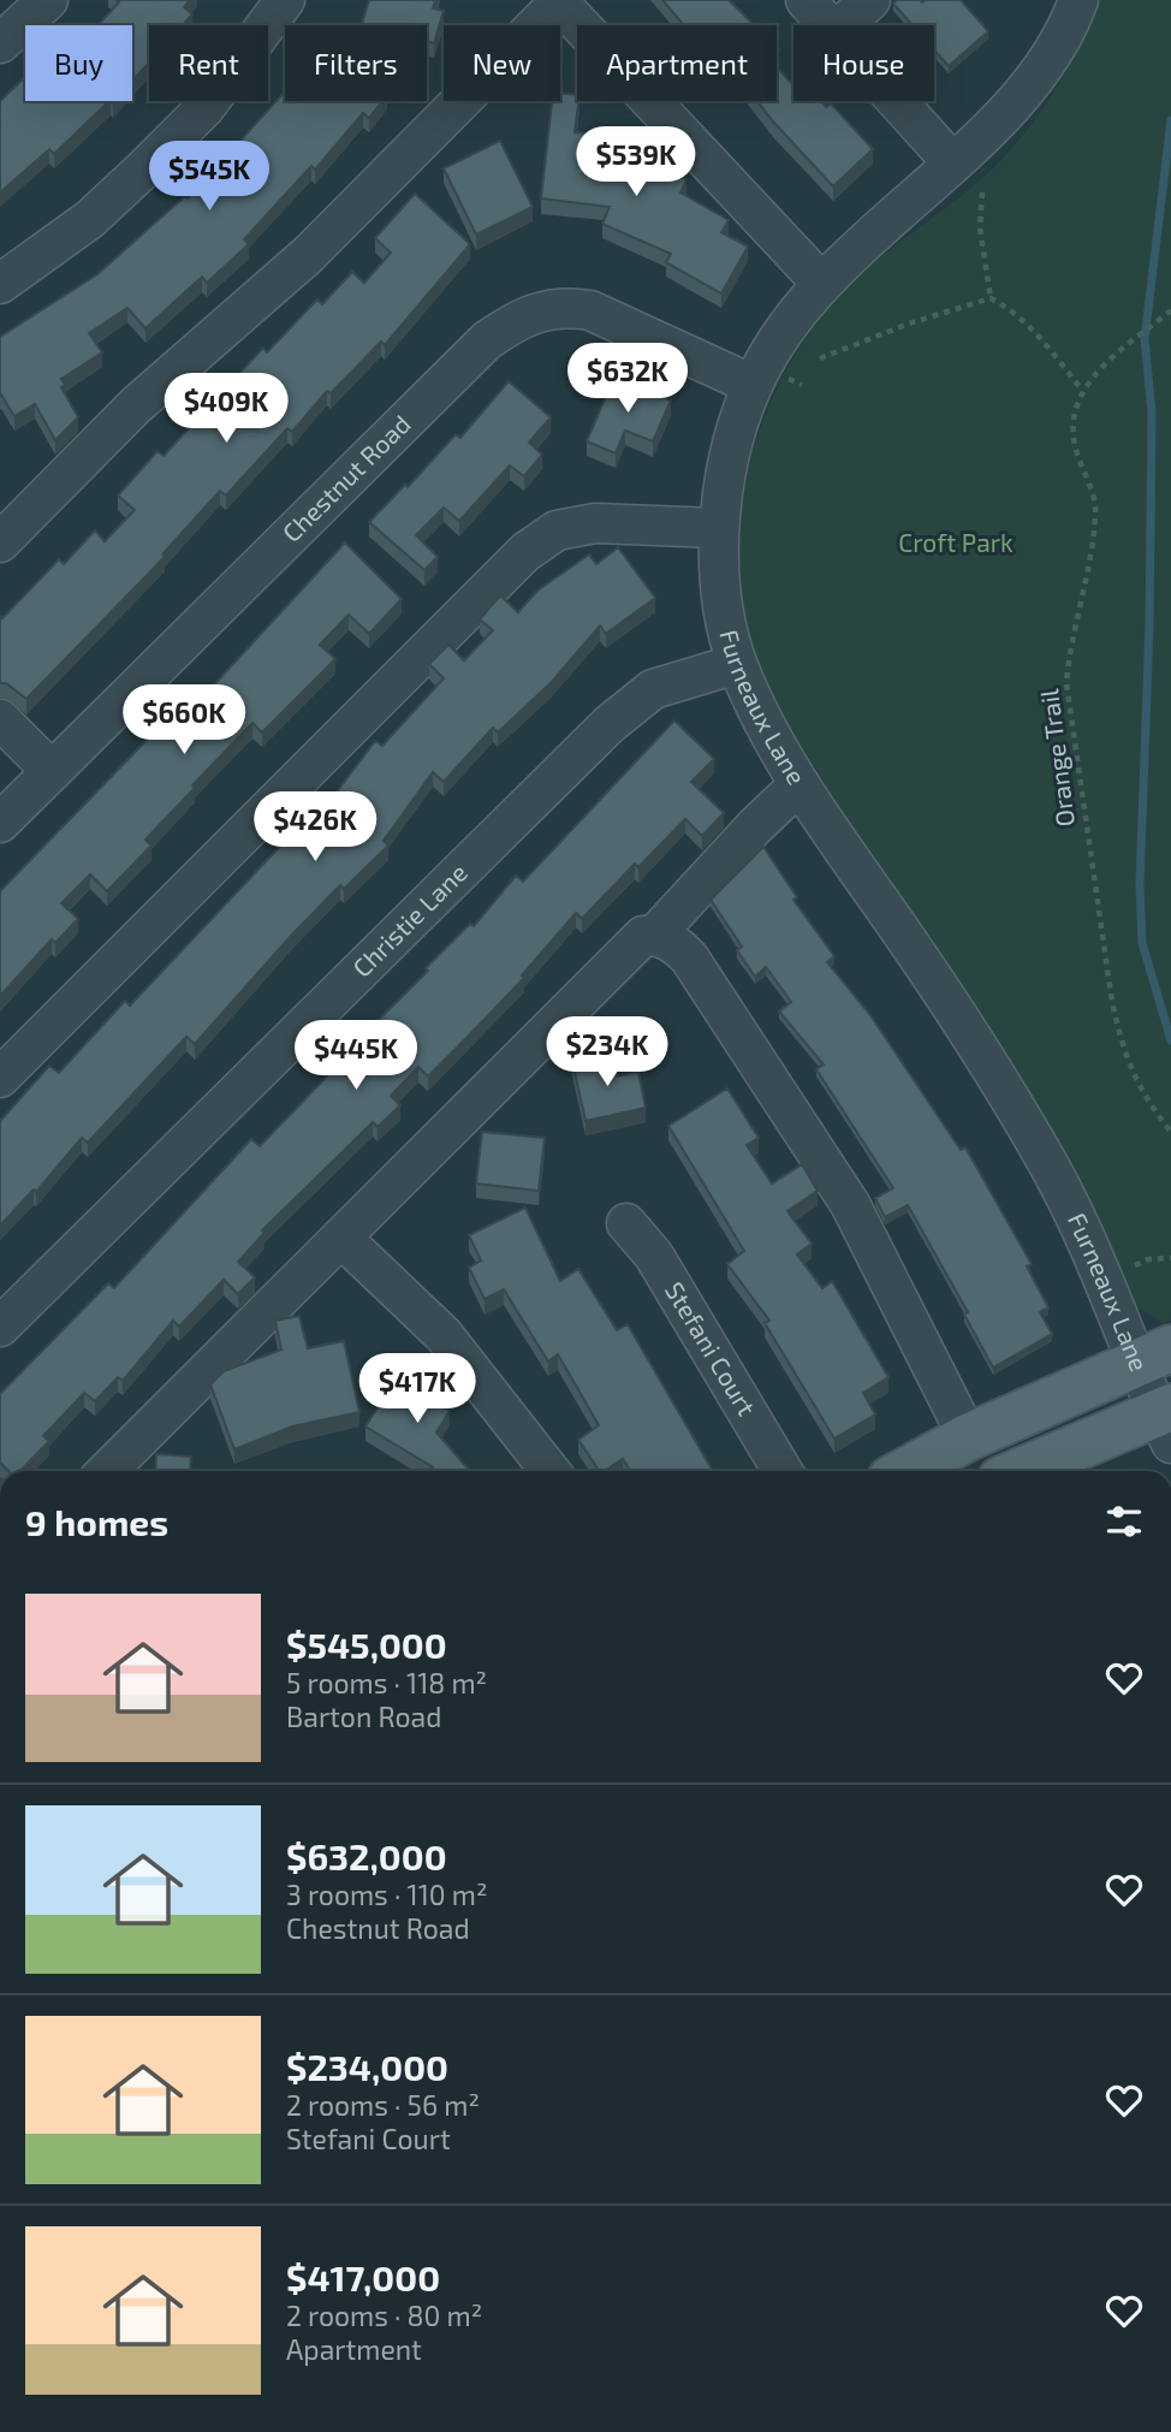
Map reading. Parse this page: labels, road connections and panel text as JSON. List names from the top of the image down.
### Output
{
  "streets": {
    "street": [
      "Chestnut Road",
      "Furneaux Lane",
      "Christie Lane",
      "Stefani Court"
    ],
    "path": ["Orange Trail"]
  },
  "crossings": [
    ["Chestnut Road", "Furneaux Lane"],
    ["Furneaux Lane", "Christie Lane"]
  ],
  "parks": ["Croft Park"],
  "page": {
    "chip": [
      "Buy",
      "Rent",
      "Filters",
      "New",
      "Apartment",
      "House"
    ],
    "price": [
      "$539K",
      "$545K",
      "$632K",
      "$409K",
      "$660K",
      "$426K",
      "$234K",
      "$445K",
      "$417K"
    ],
    "heading": "9 homes",
    "list": [
      {
        "name": "$545,000",
        "note": "5 rooms · 118 m² · Barton Road"
      },
      {
        "name": "$632,000",
        "note": "3 rooms · 110 m² · Chestnut Road"
      },
      {
        "name": "$234,000",
        "note": "2 rooms · 56 m² · Stefani Court"
      },
      {
        "name": "$417,000",
        "note": "2 rooms · 80 m² · Apartment"
      }
    ]
  }
}
